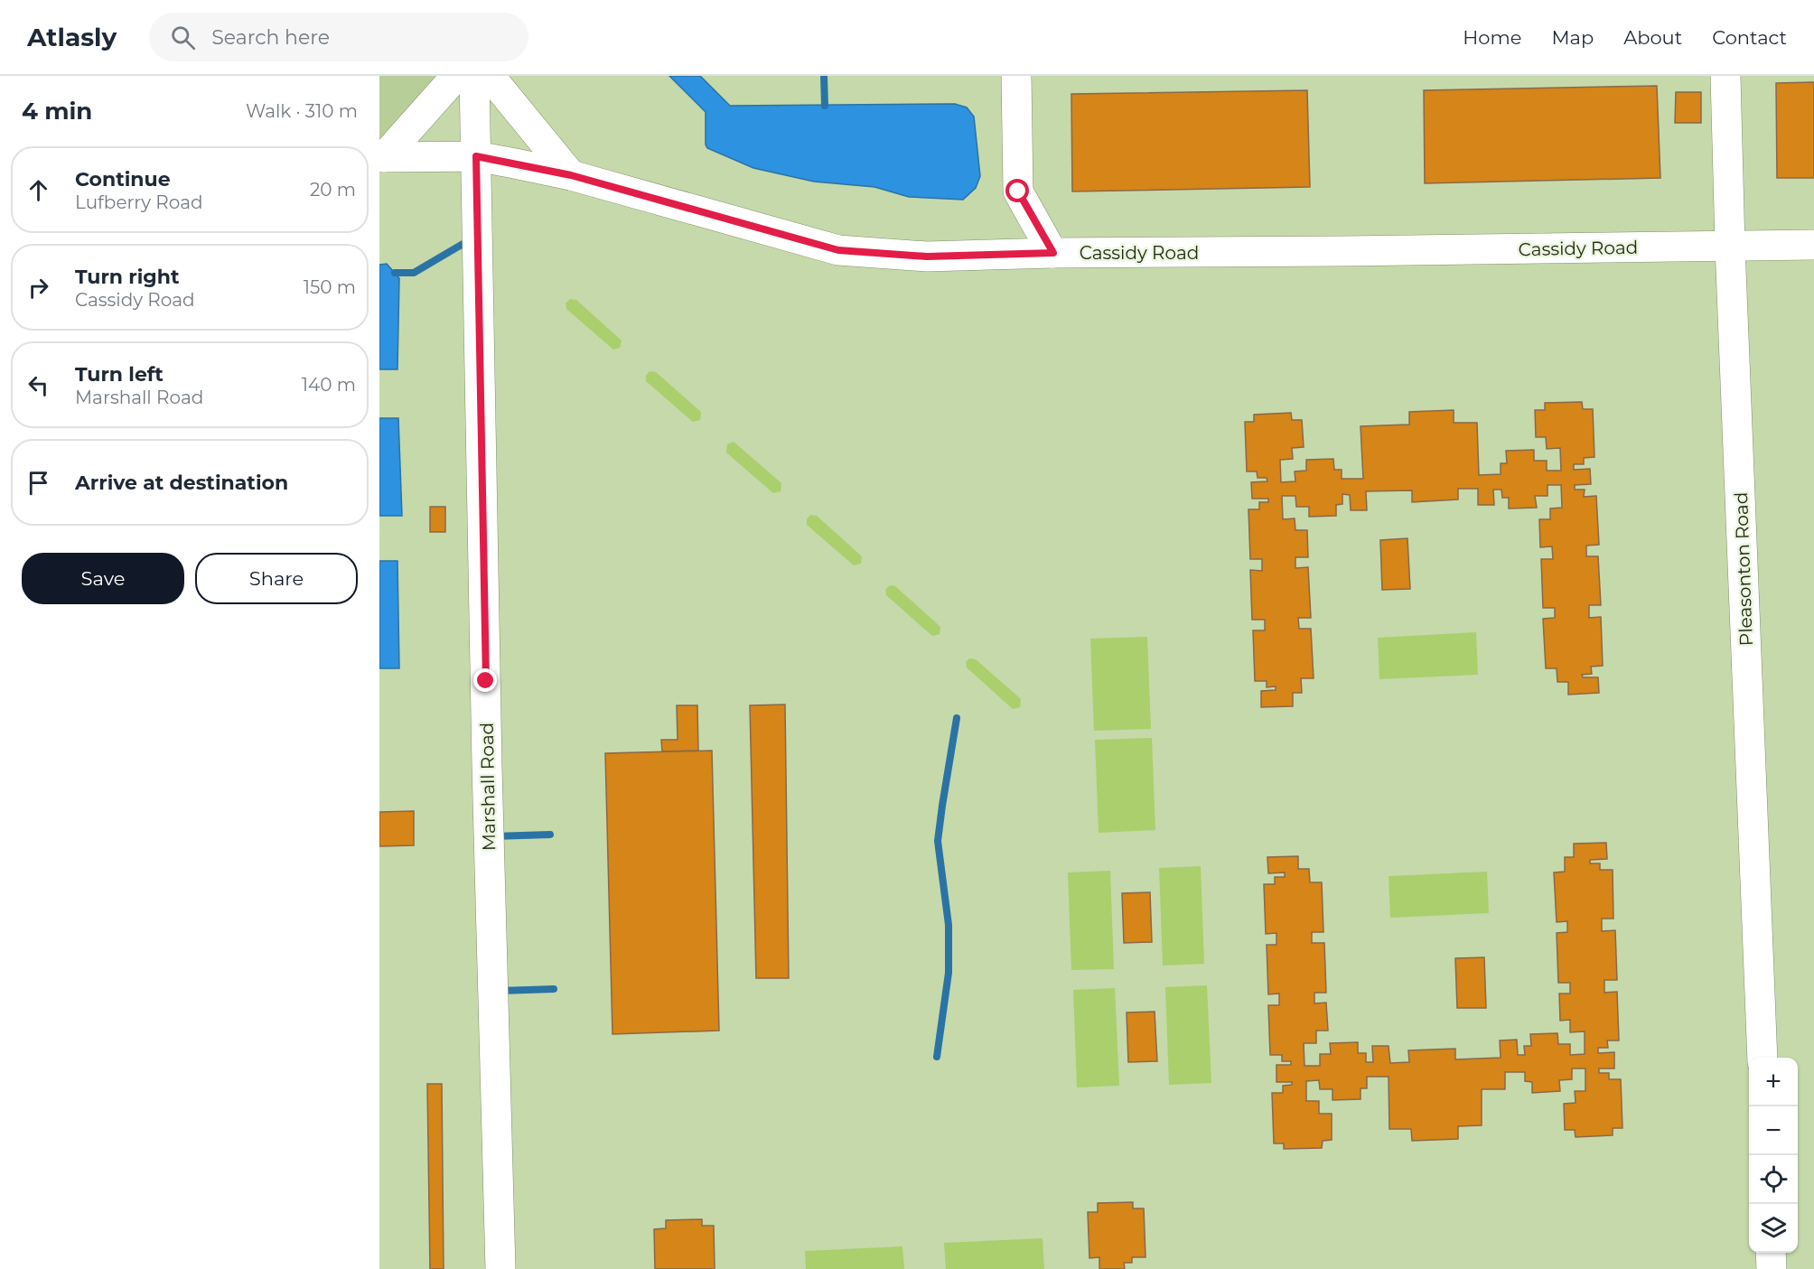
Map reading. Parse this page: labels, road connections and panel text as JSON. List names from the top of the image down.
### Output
{
  "streets": {
    "street": ["Cassidy Road", "Pleasonton Road", "Marshall Road"]
  },
  "crossings": [
    ["Cassidy Road", "Pleasonton Road"],
    ["Cassidy Road", "Marshall Road"]
  ],
  "page": {
    "header": "Atlasly",
    "search": "Search here",
    "nav": [
      "Home",
      "Map",
      "About",
      "Contact"
    ],
    "heading": ["4 min", "Walk · 310 m"],
    "list": [
      ["Continue", "Lufberry Road", "20 m"],
      ["Turn right", "Cassidy Road", "150 m"],
      ["Turn left", "Marshall Road", "140 m"],
      "Arrive at destination"
    ],
    "buttons": ["Save", "Share"],
    "map_buttons": ["+", "−"]
  }
}
